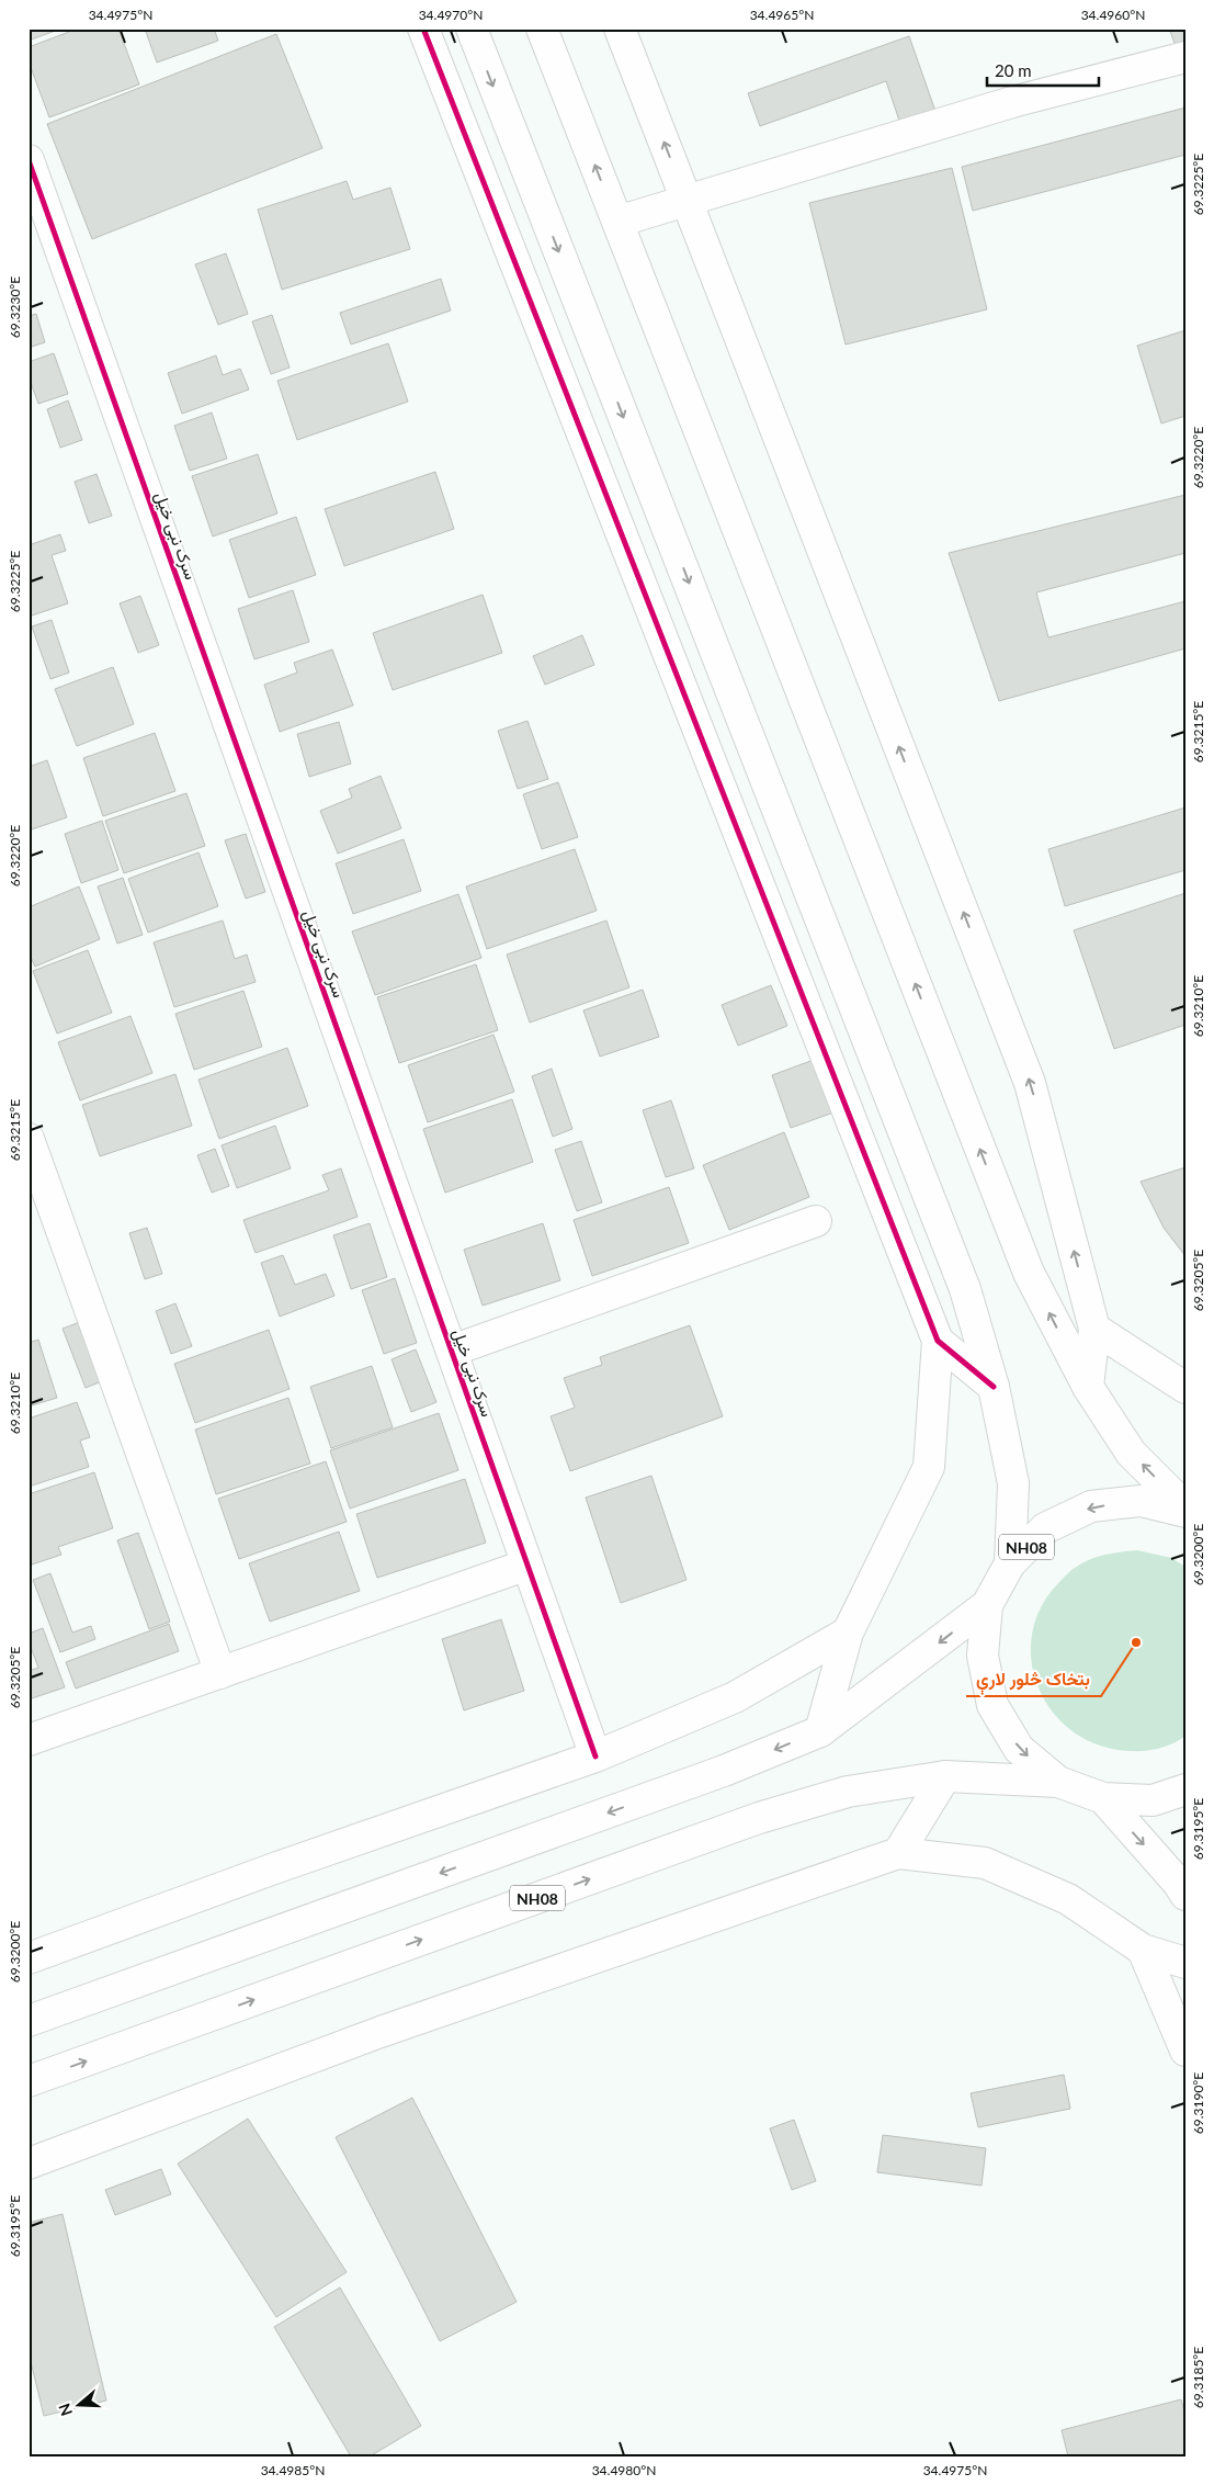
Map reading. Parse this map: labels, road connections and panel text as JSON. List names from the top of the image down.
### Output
{
  "streets": {
    "main road": ["سرک نبی خیل", "NH08"]
  },
  "places": ["بتخاک څلور لارې"],
  "scale_bar": "20 m",
  "north": "left",
  "coordinates": [
    "34.4975°N",
    "34.4970°N",
    "34.4965°N",
    "34.4960°N",
    "69.3225°E",
    "69.3230°E",
    "69.3220°E",
    "69.3215°E",
    "69.3210°E",
    "69.3205°E",
    "69.3200°E",
    "69.3195°E",
    "69.3190°E",
    "69.3185°E",
    "34.4985°N",
    "34.4980°N"
  ]
}
